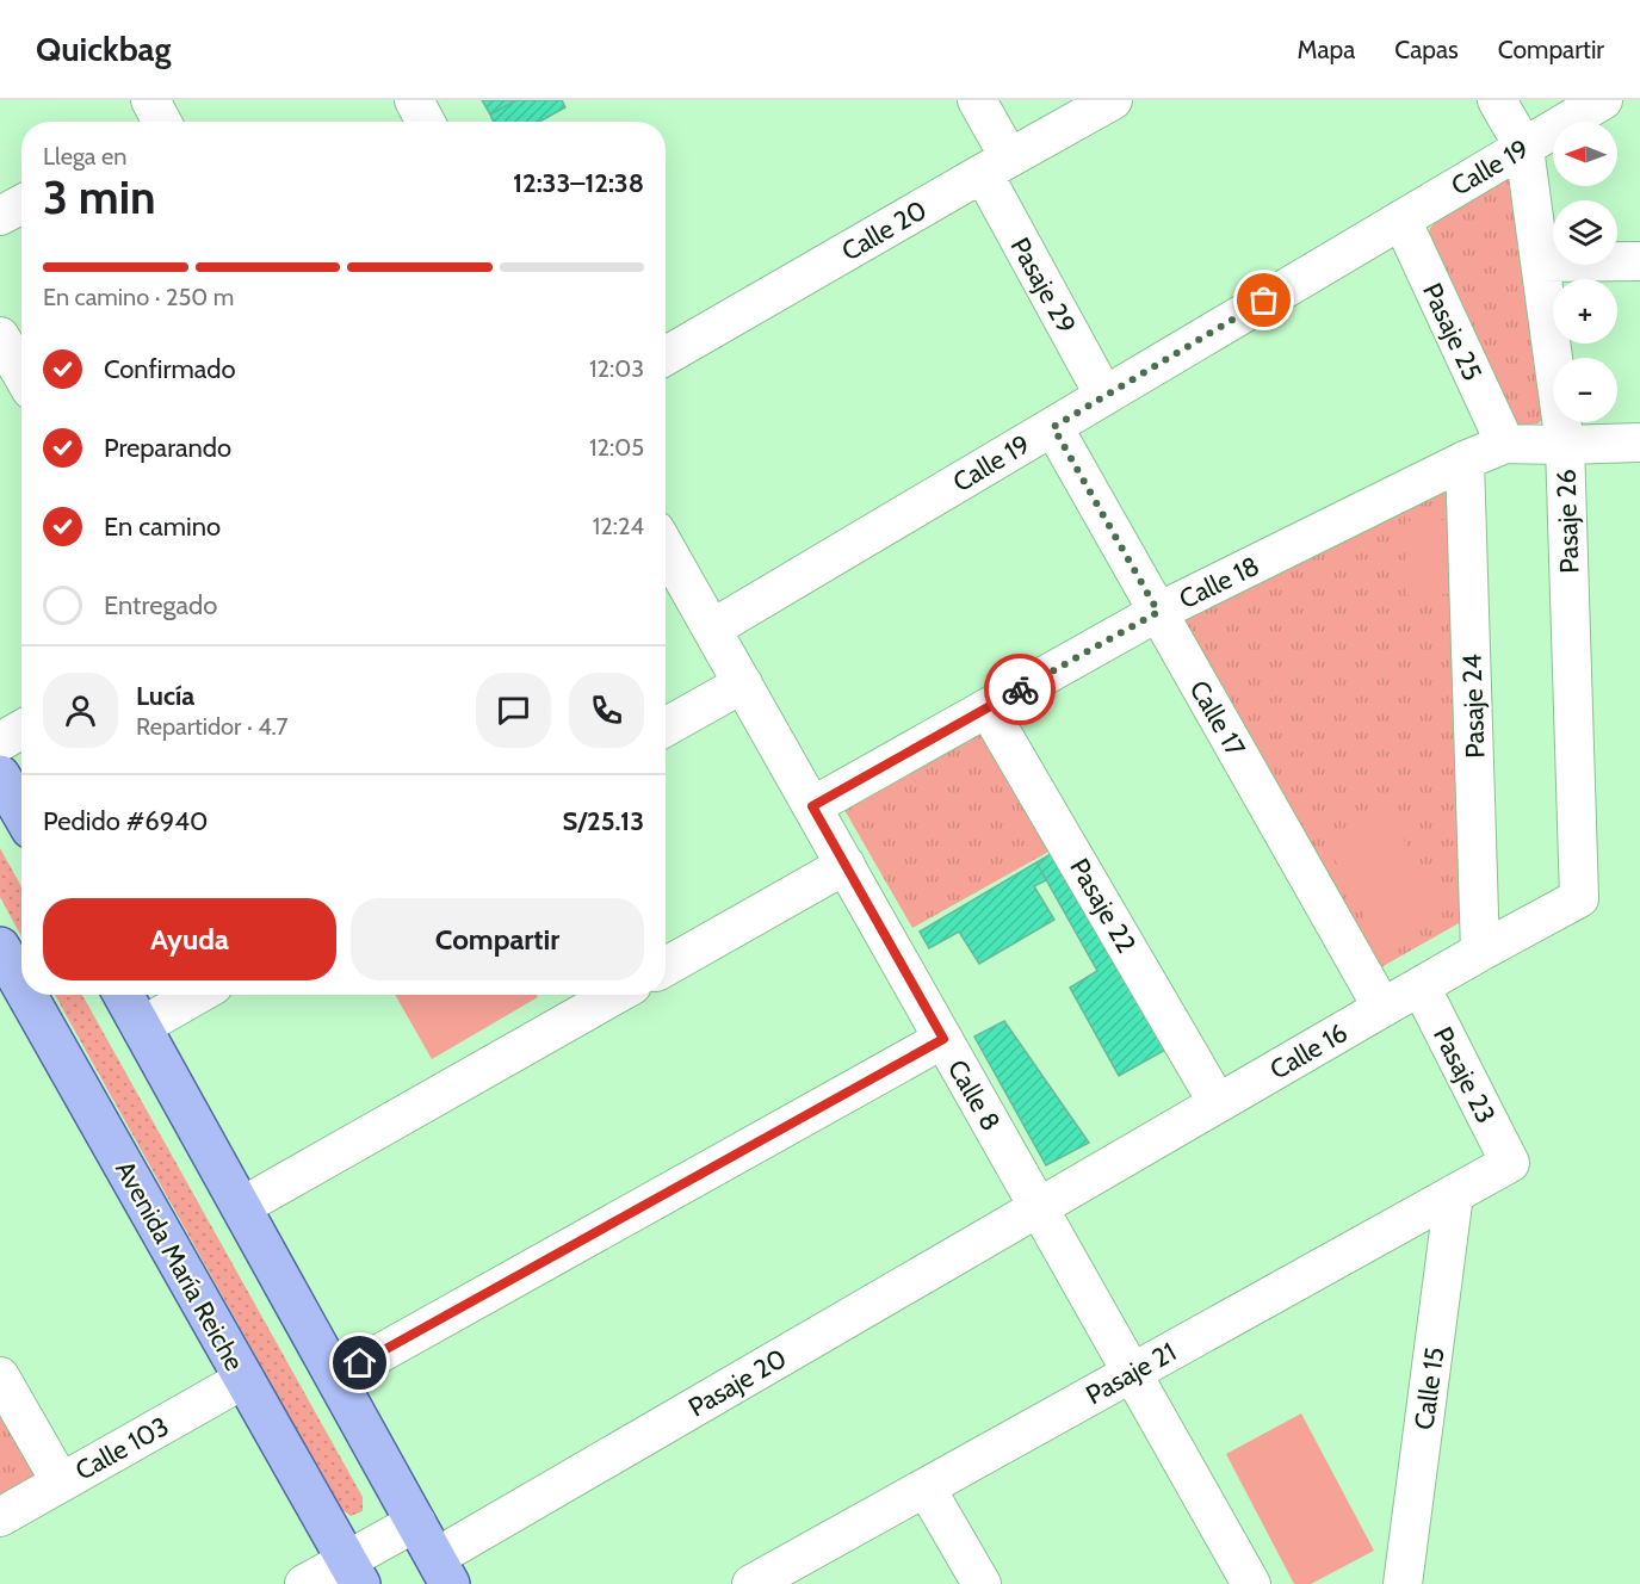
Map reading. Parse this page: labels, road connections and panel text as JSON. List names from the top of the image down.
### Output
{
  "streets": {
    "main road": ["Avenida María Reiche"],
    "street": [
      "Calle 19",
      "Calle 20",
      "Pasaje 29",
      "Pasaje 25",
      "Pasaje 26",
      "Calle 18",
      "Pasaje 24",
      "Calle 17",
      "Pasaje 22",
      "Calle 16",
      "Pasaje 23",
      "Calle 8",
      "Pasaje 21",
      "Pasaje 20",
      "Calle 15",
      "Calle 103"
    ]
  },
  "crossings": [
    ["Calle 19", "Pasaje 29"],
    ["Calle 19", "Pasaje 25"],
    ["Calle 19", "Pasaje 26"],
    ["Calle 19", "Calle 17"],
    ["Calle 19", "Calle 8"],
    ["Calle 20", "Pasaje 29"],
    ["Pasaje 25", "Calle 18"],
    ["Pasaje 26", "Calle 18"],
    ["Pasaje 26", "Calle 16"],
    ["Calle 18", "Pasaje 24"],
    ["Calle 18", "Calle 17"],
    ["Calle 18", "Pasaje 22"],
    ["Calle 18", "Calle 8"],
    ["Pasaje 24", "Calle 16"],
    ["Calle 17", "Calle 16"],
    ["Pasaje 22", "Calle 16"],
    ["Calle 16", "Pasaje 23"],
    ["Calle 16", "Calle 8"],
    ["Calle 16", "Pasaje 20"],
    ["Pasaje 23", "Pasaje 21"],
    ["Calle 8", "Pasaje 21"],
    ["Calle 8", "Pasaje 20"],
    ["Avenida María Reiche", "Calle 103"],
    ["Pasaje 21", "Calle 15"]
  ],
  "north": "left",
  "page": {
    "header": "Quickbag",
    "nav": ["Mapa", "Capas", "Compartir"],
    "map_buttons": ["+", "−"],
    "heading": ["3 min", "Llega en", "12:33–12:38"],
    "panel": [
      "Lucía",
      "Repartidor · 4.7",
      "Pedido #6940",
      "S/25.13"
    ],
    "bar": "En camino · 250 m",
    "list": [
      ["Confirmado", "12:03"],
      ["Preparando", "12:05"],
      ["En camino", "12:24"],
      "Entregado"
    ],
    "buttons": ["Ayuda", "Compartir"]
  }
}
